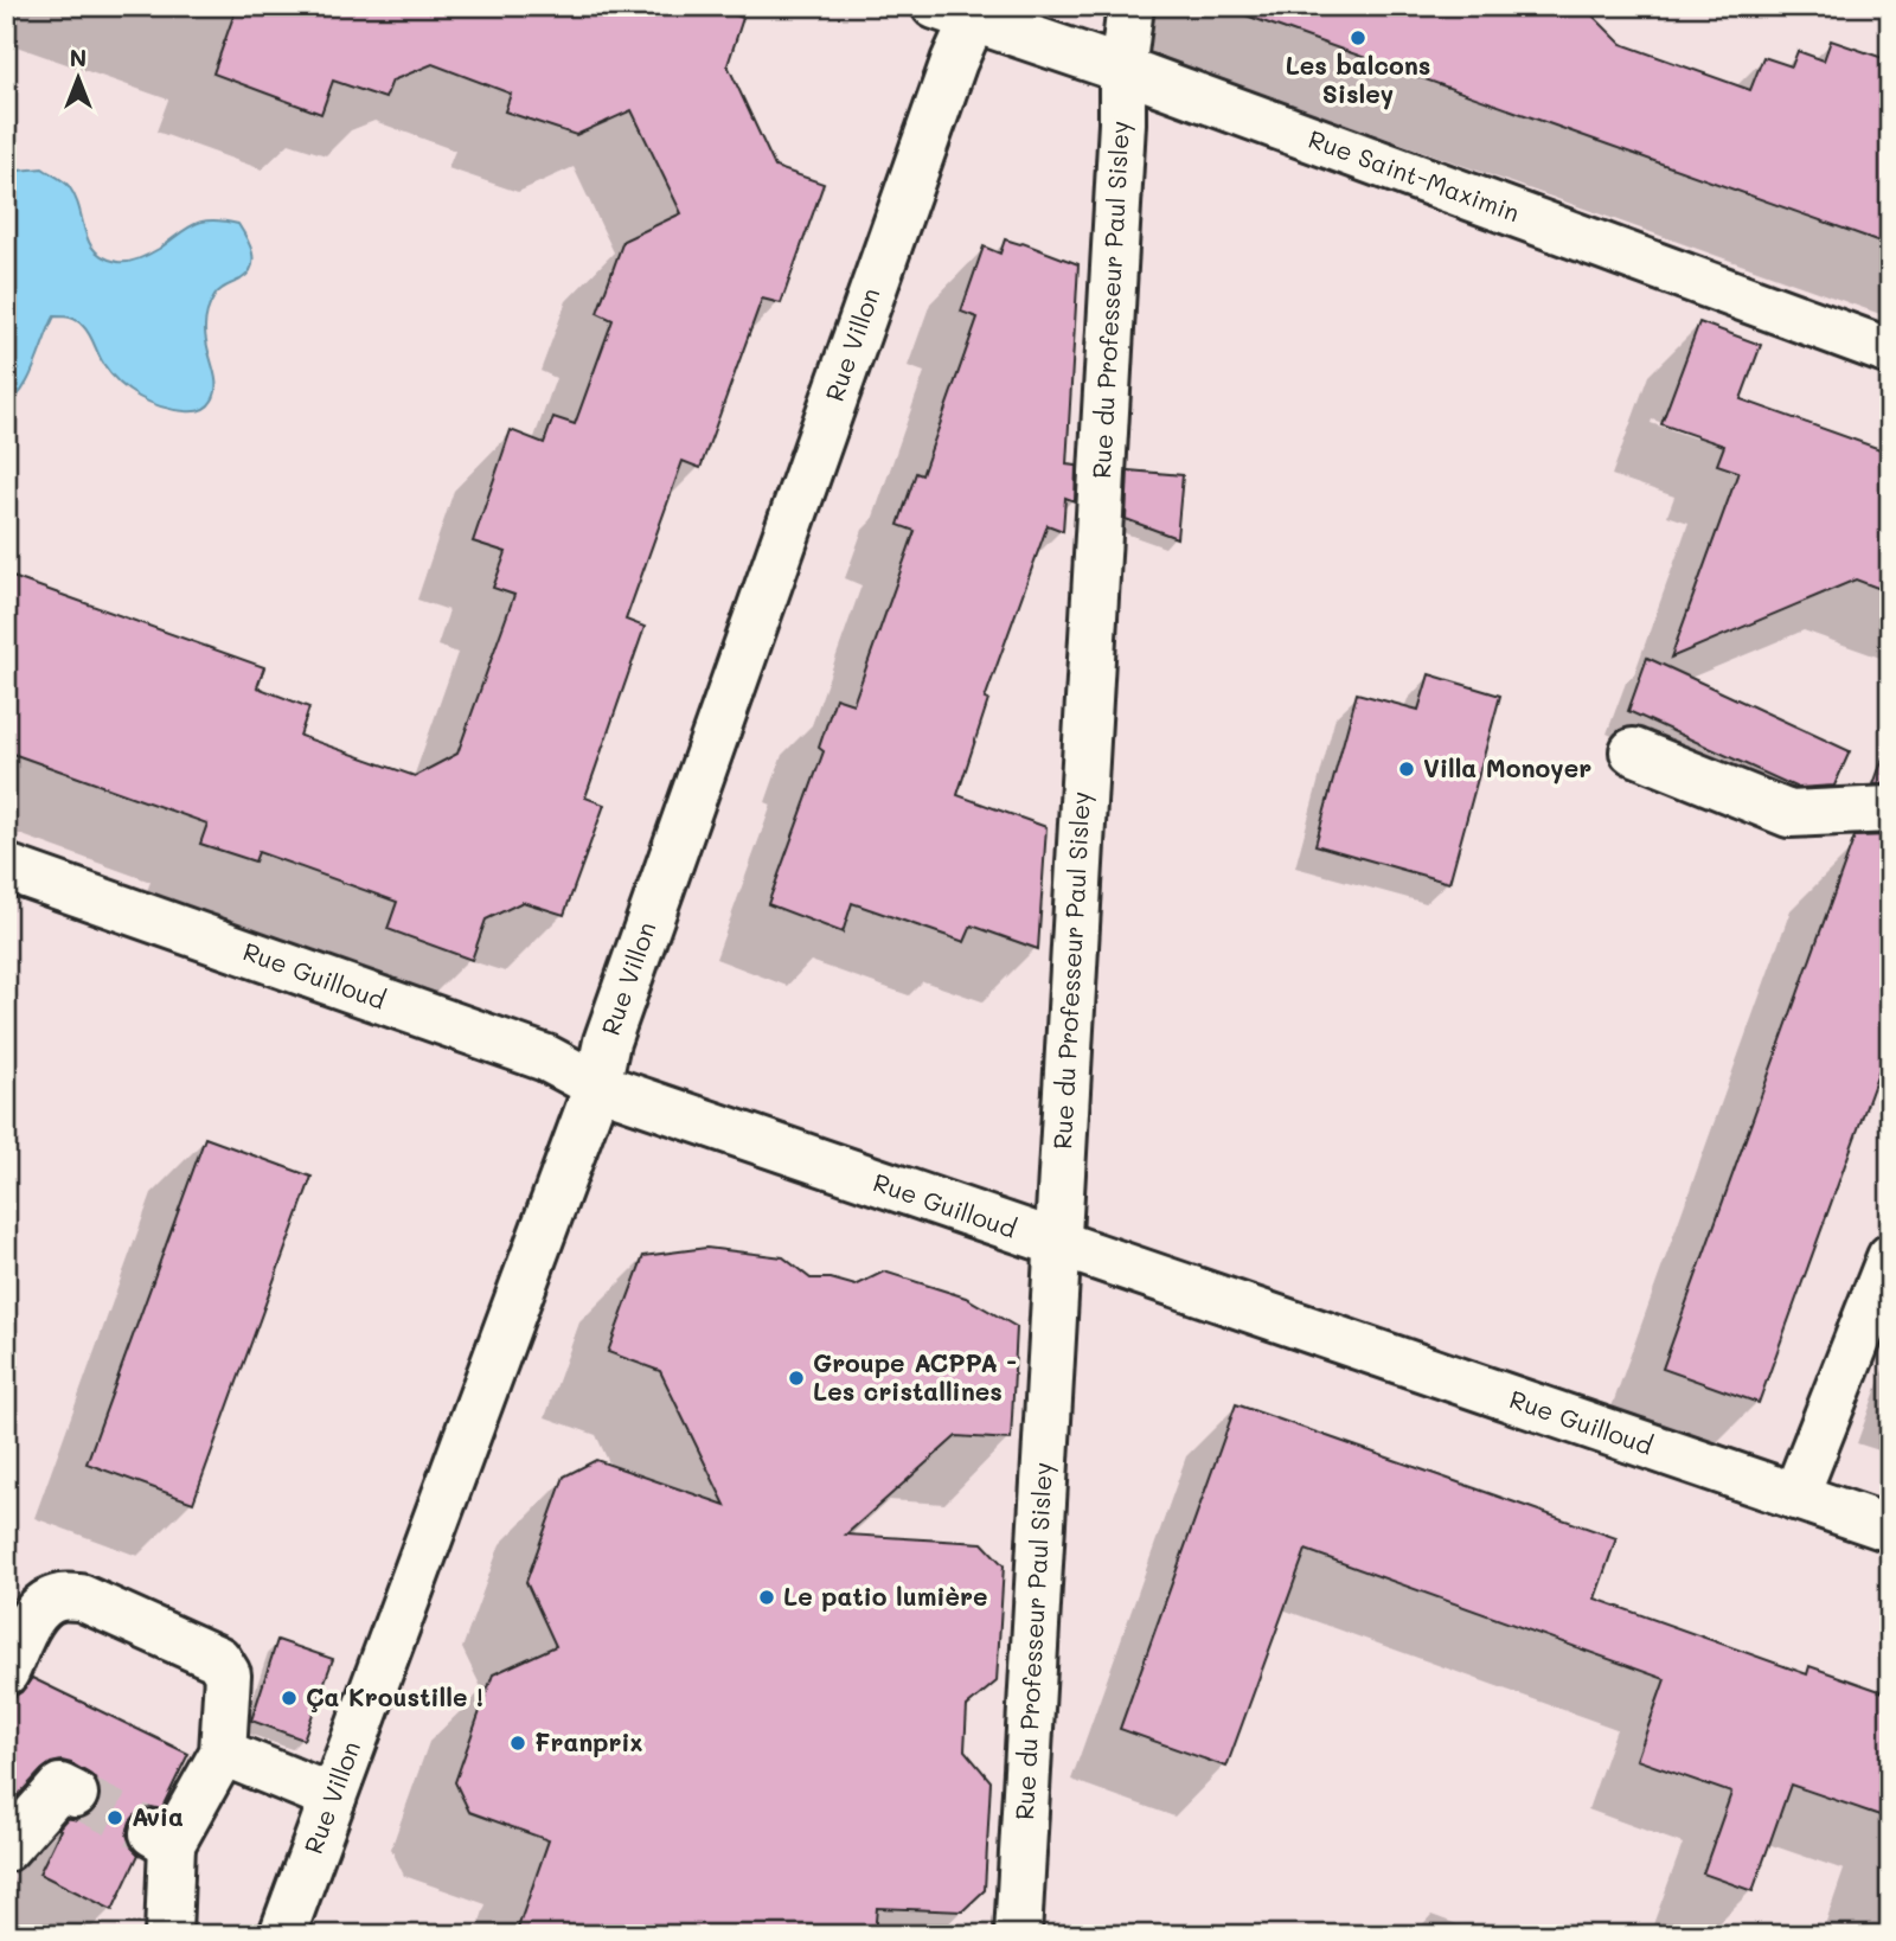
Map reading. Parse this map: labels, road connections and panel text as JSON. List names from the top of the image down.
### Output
{
  "streets": {
    "street": [
      "Rue Saint-Maximin",
      "Rue du Professeur Paul Sisley",
      "Rue Villon",
      "Rue Guilloud"
    ]
  },
  "crossings": [
    ["Rue Saint-Maximin", "Rue du Professeur Paul Sisley"],
    ["Rue Saint-Maximin", "Rue Villon"],
    ["Rue du Professeur Paul Sisley", "Rue Guilloud"],
    ["Rue Villon", "Rue Guilloud"]
  ],
  "places": [
    "Les balcons Sisley",
    "Villa Monoyer",
    "Groupe ACPPA - Les cristallines",
    "Le patio lumière",
    "Ça Kroustille !",
    "Franprix",
    "Avia"
  ],
  "north": "top"
}
